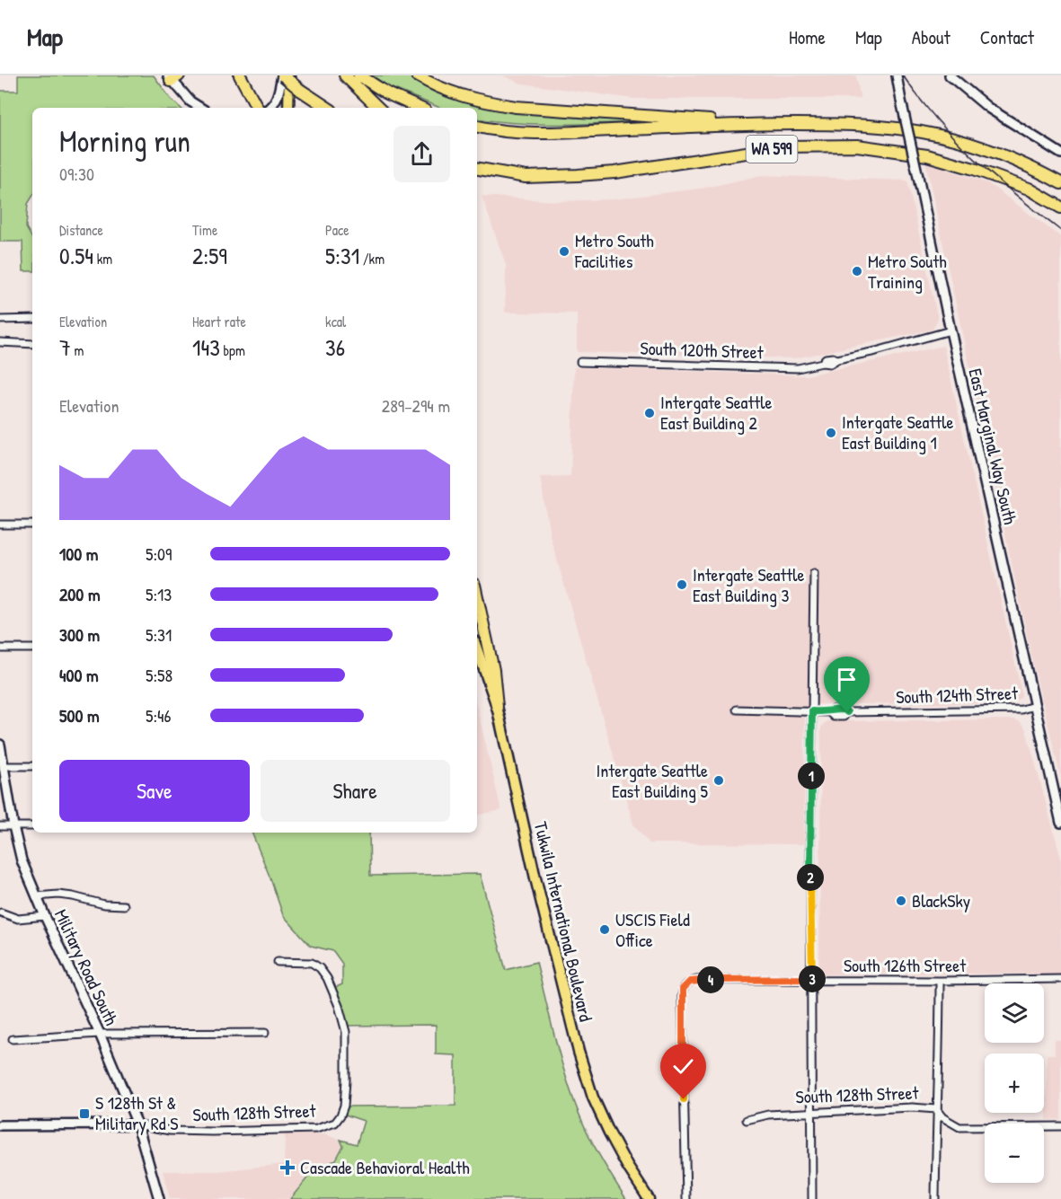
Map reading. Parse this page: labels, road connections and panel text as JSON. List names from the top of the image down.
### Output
{
  "streets": {
    "highway": ["WA 599"],
    "main road": ["Tukwila International Boulevard"],
    "street": [
      "South 120th Street",
      "East Marginal Way South",
      "South 124th Street",
      "South 126th Street",
      "Military Road South",
      "South 128th Street"
    ]
  },
  "crossings": [
    ["South 120th Street", "East Marginal Way South"],
    ["East Marginal Way South", "South 124th Street"],
    ["Military Road South", "South 128th Street"]
  ],
  "places": {
    "other": [
      "Metro South Facilities",
      "Metro South Training",
      "Intergate Seattle East Building 2",
      "Intergate Seattle East Building 1",
      "Intergate Seattle East Building 3",
      "Intergate Seattle East Building 5",
      "BlackSky",
      "USCIS Field Office"
    ],
    "transit": ["S 128th St & Military Rd S"],
    "health": ["Cascade Behavioral Health"]
  },
  "page": {
    "header": "Map",
    "nav": [
      "Home",
      "Map",
      "About",
      "Contact"
    ],
    "heading": ["Morning run", "09:30"],
    "stats": [
      ["Distance", "0.54 km"],
      ["Time", "2:59"],
      ["Pace", "5:31 /km"],
      ["Elevation", "7 m"],
      ["Heart rate", "143 bpm"],
      ["kcal", "36"]
    ],
    "chart": ["Elevation", "289–294 m"],
    "list": [
      {
        "name": "100 m",
        "note": "5:09"
      },
      {
        "name": "200 m",
        "note": "5:13"
      },
      {
        "name": "300 m",
        "note": "5:31"
      },
      {
        "name": "400 m",
        "note": "5:58"
      },
      {
        "name": "500 m",
        "note": "5:46"
      }
    ],
    "buttons": ["Save", "Share"],
    "pins": [
      "1",
      "2",
      "3",
      "4"
    ],
    "map_buttons": ["+", "−"]
  }
}
